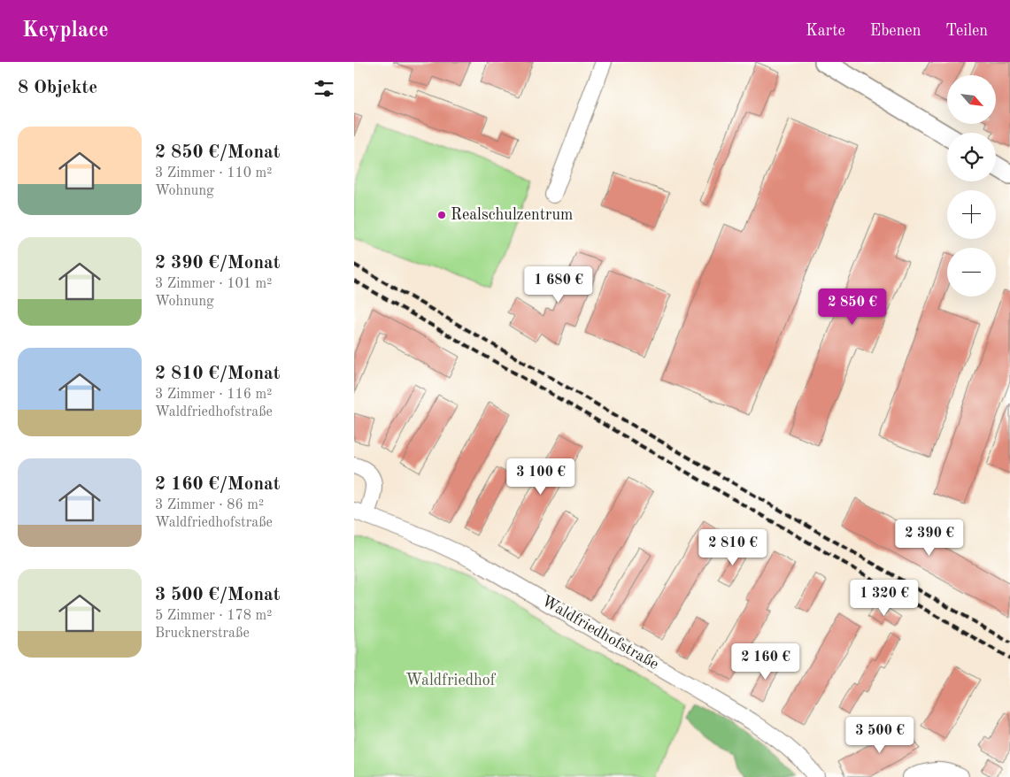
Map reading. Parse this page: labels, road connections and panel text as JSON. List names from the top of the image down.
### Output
{
  "streets": {
    "street": ["Waldfriedhofstraße"]
  },
  "parks": ["Waldfriedhof"],
  "places": ["Realschulzentrum"],
  "north": "bottom right",
  "page": {
    "header": "Keyplace",
    "nav": ["Karte", "Ebenen", "Teilen"],
    "heading": "8 Objekte",
    "map_buttons": ["+", "−"],
    "list": [
      {
        "name": "2 850 €/Monat",
        "note": "3 Zimmer · 110 m² · Wohnung"
      },
      {
        "name": "2 390 €/Monat",
        "note": "3 Zimmer · 101 m² · Wohnung"
      },
      {
        "name": "2 810 €/Monat",
        "note": "3 Zimmer · 116 m² · Waldfriedhofstraße"
      },
      {
        "name": "2 160 €/Monat",
        "note": "3 Zimmer · 86 m² · Waldfriedhofstraße"
      },
      {
        "name": "3 500 €/Monat",
        "note": "5 Zimmer · 178 m² · Brucknerstraße"
      }
    ],
    "price": [
      "1 680 €",
      "2 850 €",
      "3 100 €",
      "2 390 €",
      "2 810 €",
      "1 320 €",
      "2 160 €",
      "3 500 €"
    ]
  }
}
